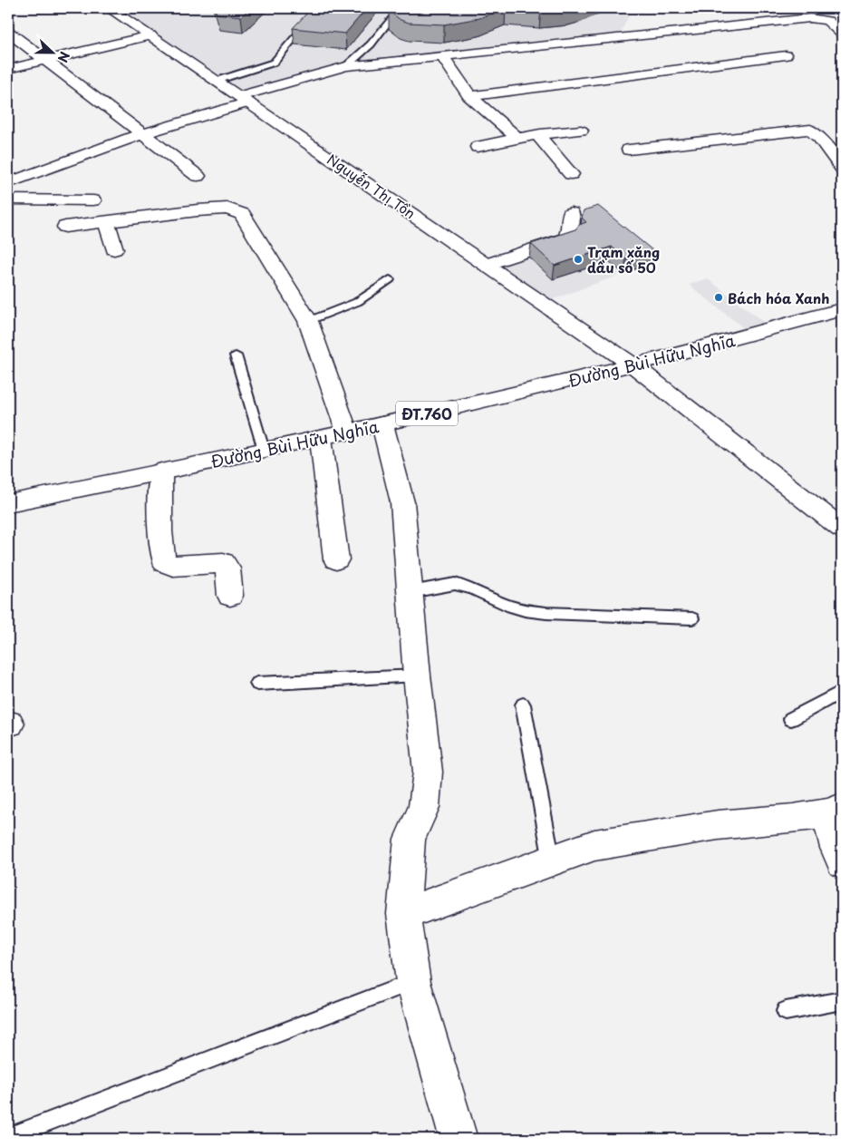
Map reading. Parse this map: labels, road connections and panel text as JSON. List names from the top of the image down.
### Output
{
  "streets": {
    "street": ["Nguyễn Thị Tồn", "Đường Bùi Hữu Nghĩa", "ĐT.760"]
  },
  "crossings": [
    ["Nguyễn Thị Tồn", "Đường Bùi Hữu Nghĩa"]
  ],
  "places": ["Trạm xăng dầu số 50", "Bách hóa Xanh"],
  "north": "right"
}
